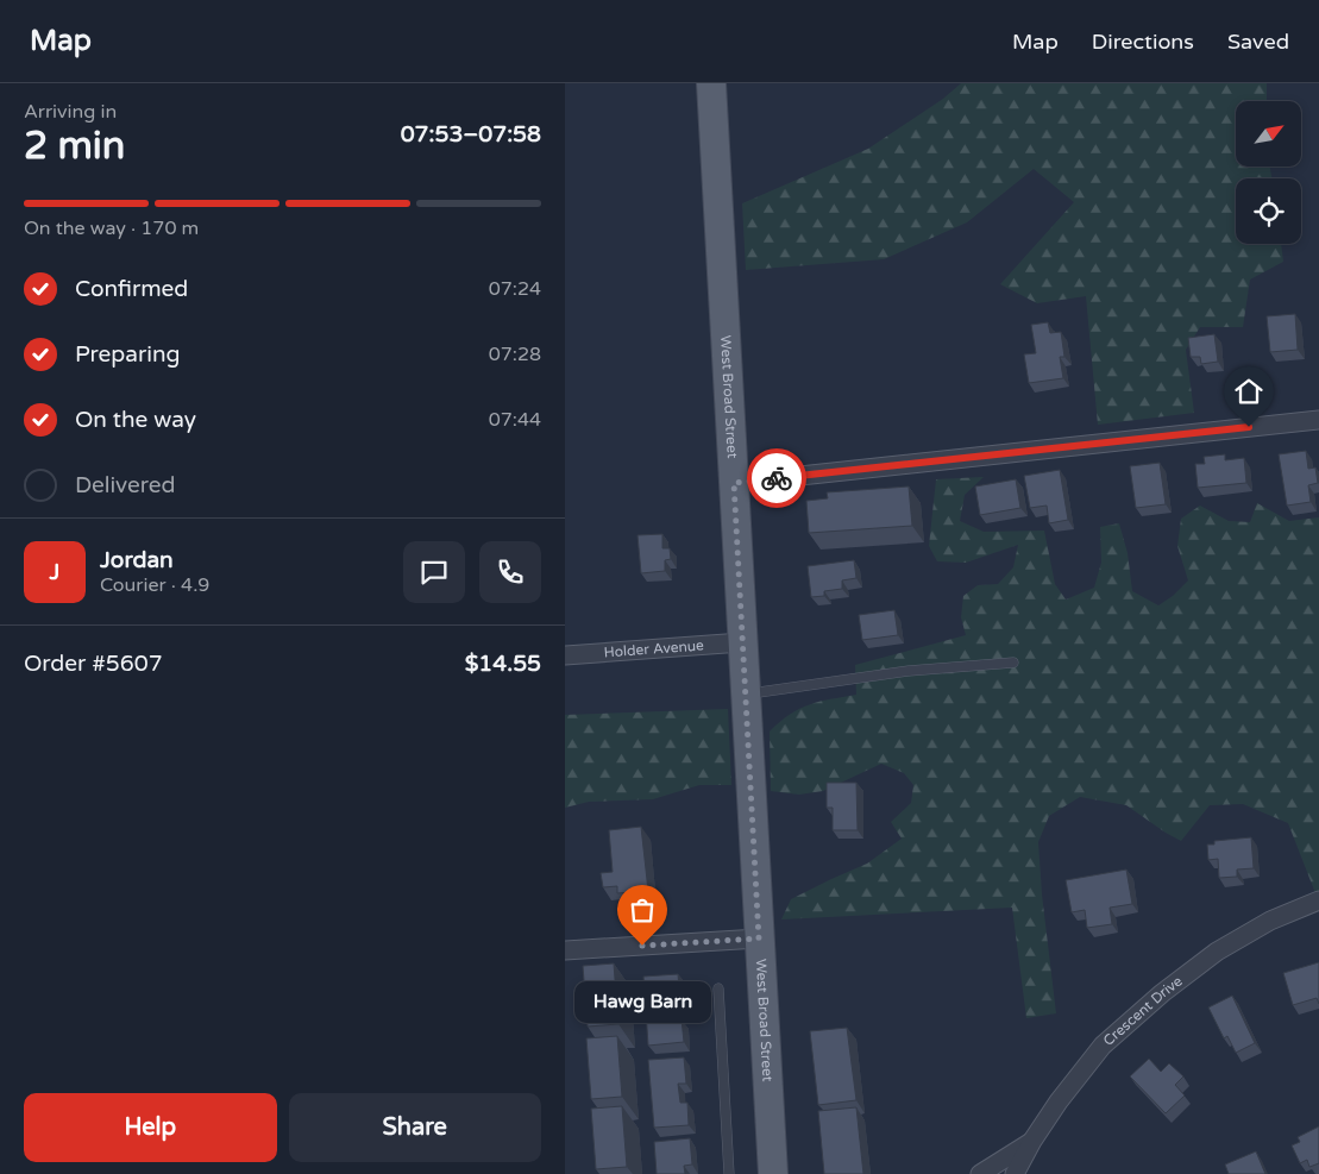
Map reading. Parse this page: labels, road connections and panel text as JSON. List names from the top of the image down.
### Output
{
  "streets": {
    "main road": ["West Broad Street"],
    "street": ["Holder Avenue", "Crescent Drive"]
  },
  "crossings": [
    ["West Broad Street", "Holder Avenue"]
  ],
  "places": ["Hawg Barn"],
  "north": "top right",
  "page": {
    "header": "Map",
    "nav": ["Map", "Directions", "Saved"],
    "heading": ["2 min", "Arriving in", "07:53–07:58"],
    "panel": [
      "Jordan",
      "Courier · 4.9",
      "Order #5607",
      "$14.55"
    ],
    "bar": "On the way · 170 m",
    "list": [
      ["Confirmed", "07:24"],
      ["Preparing", "07:28"],
      ["On the way", "07:44"],
      "Delivered"
    ],
    "round": "J",
    "bubble": "Hawg Barn",
    "buttons": ["Help", "Share"]
  }
}
